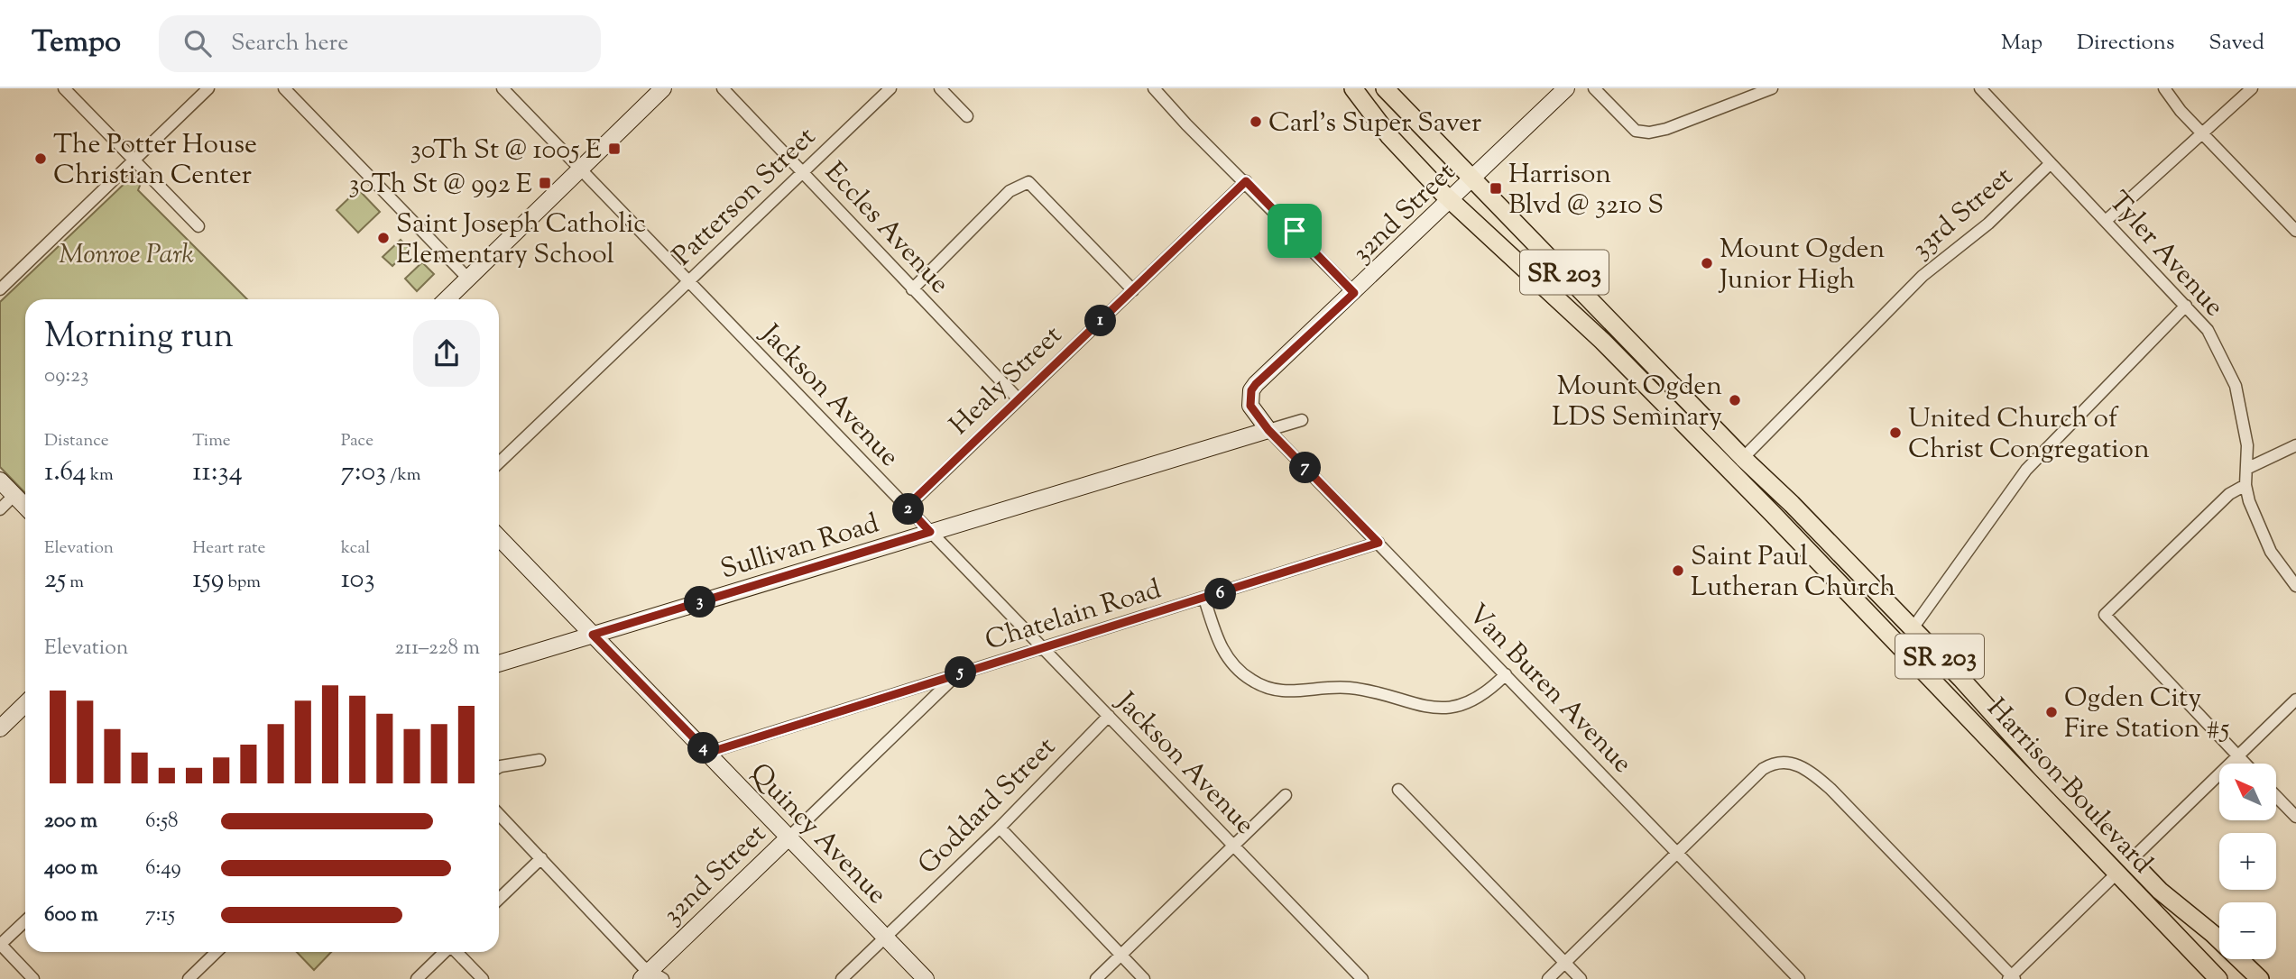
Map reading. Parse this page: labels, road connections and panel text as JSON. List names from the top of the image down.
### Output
{
  "streets": {
    "main road": ["SR 203", "Harrison Boulevard"],
    "street": [
      "Patterson Street",
      "32nd Street",
      "33rd Street",
      "Eccles Avenue",
      "Tyler Avenue",
      "Healy Street",
      "Jackson Avenue",
      "Sullivan Road",
      "Chatelain Road",
      "Van Buren Avenue",
      "Goddard Street",
      "Quincy Avenue"
    ]
  },
  "crossings": [
    ["Patterson Street", "Eccles Avenue"],
    ["Patterson Street", "Jackson Avenue"],
    ["32nd Street", "Sullivan Road"],
    ["32nd Street", "Chatelain Road"],
    ["32nd Street", "Van Buren Avenue"],
    ["32nd Street", "Harrison Boulevard"],
    ["32nd Street", "Quincy Avenue"],
    ["33rd Street", "Tyler Avenue"],
    ["33rd Street", "Harrison Boulevard"],
    ["Eccles Avenue", "Healy Street"],
    ["Healy Street", "Jackson Avenue"],
    ["Jackson Avenue", "Sullivan Road"],
    ["Jackson Avenue", "Chatelain Road"],
    ["Jackson Avenue", "Goddard Street"],
    ["Sullivan Road", "Van Buren Avenue"],
    ["Sullivan Road", "Quincy Avenue"],
    ["Chatelain Road", "Van Buren Avenue"],
    ["Chatelain Road", "Quincy Avenue"],
    ["Goddard Street", "Quincy Avenue"]
  ],
  "parks": ["Monroe Park"],
  "places": {
    "other": [
      "Carl's Super Saver",
      "The Potter House Christian Center",
      "Saint Joseph Catholic Elementary School",
      "Mount Ogden Junior High",
      "Mount Ogden LDS Seminary",
      "United Church of Christ Congregation",
      "Saint Paul Lutheran Church",
      "Ogden City Fire Station #5"
    ],
    "transit": ["30Th St @ 1005 E", "30Th St @ 992 E", "Harrison Blvd @ 3210 S"]
  },
  "north": "top left",
  "page": {
    "header": "Tempo",
    "search": "Search here",
    "nav": ["Map", "Directions", "Saved"],
    "heading": ["Morning run", "09:23"],
    "pins": [
      "1",
      "7",
      "2",
      "6",
      "3",
      "5",
      "4"
    ],
    "stats": [
      ["Distance", "1.64 km"],
      ["Time", "11:34"],
      ["Pace", "7:03 /km"],
      ["Elevation", "25 m"],
      ["Heart rate", "159 bpm"],
      ["kcal", "103"]
    ],
    "chart": ["Elevation", "211–228 m"],
    "map_buttons": ["+", "−"],
    "list": [
      {
        "name": "200 m",
        "note": "6:58"
      },
      {
        "name": "400 m",
        "note": "6:49"
      },
      {
        "name": "600 m",
        "note": "7:15"
      }
    ]
  }
}
